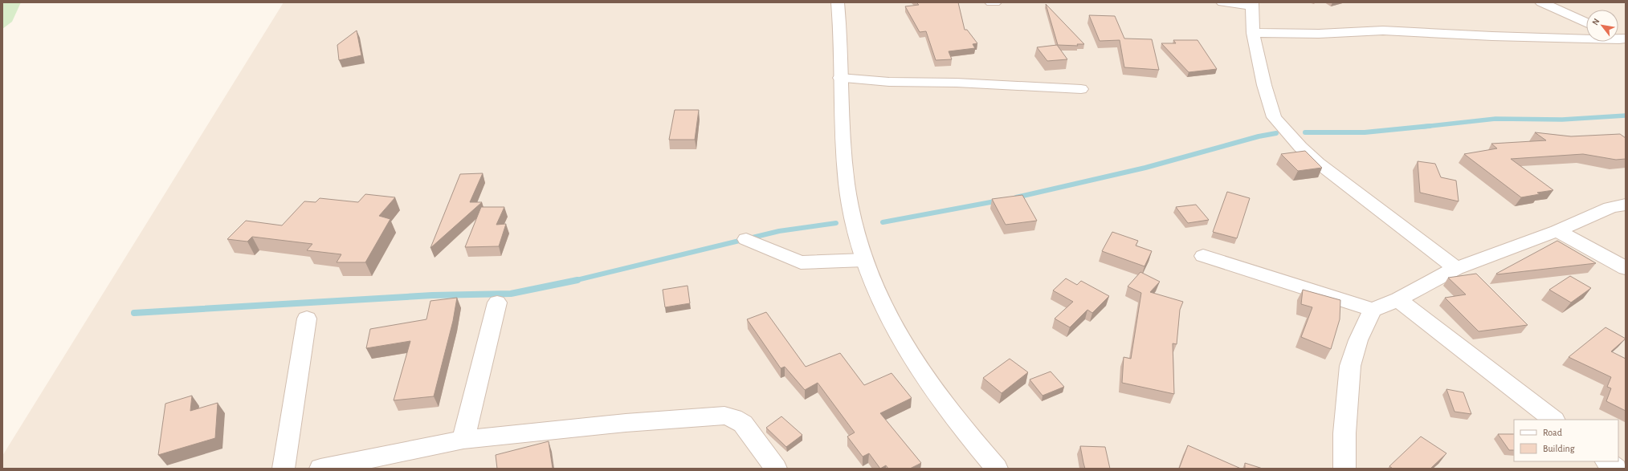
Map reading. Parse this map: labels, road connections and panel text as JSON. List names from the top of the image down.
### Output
{
  "legend": ["Road", "Building"],
  "north": "top left"
}
